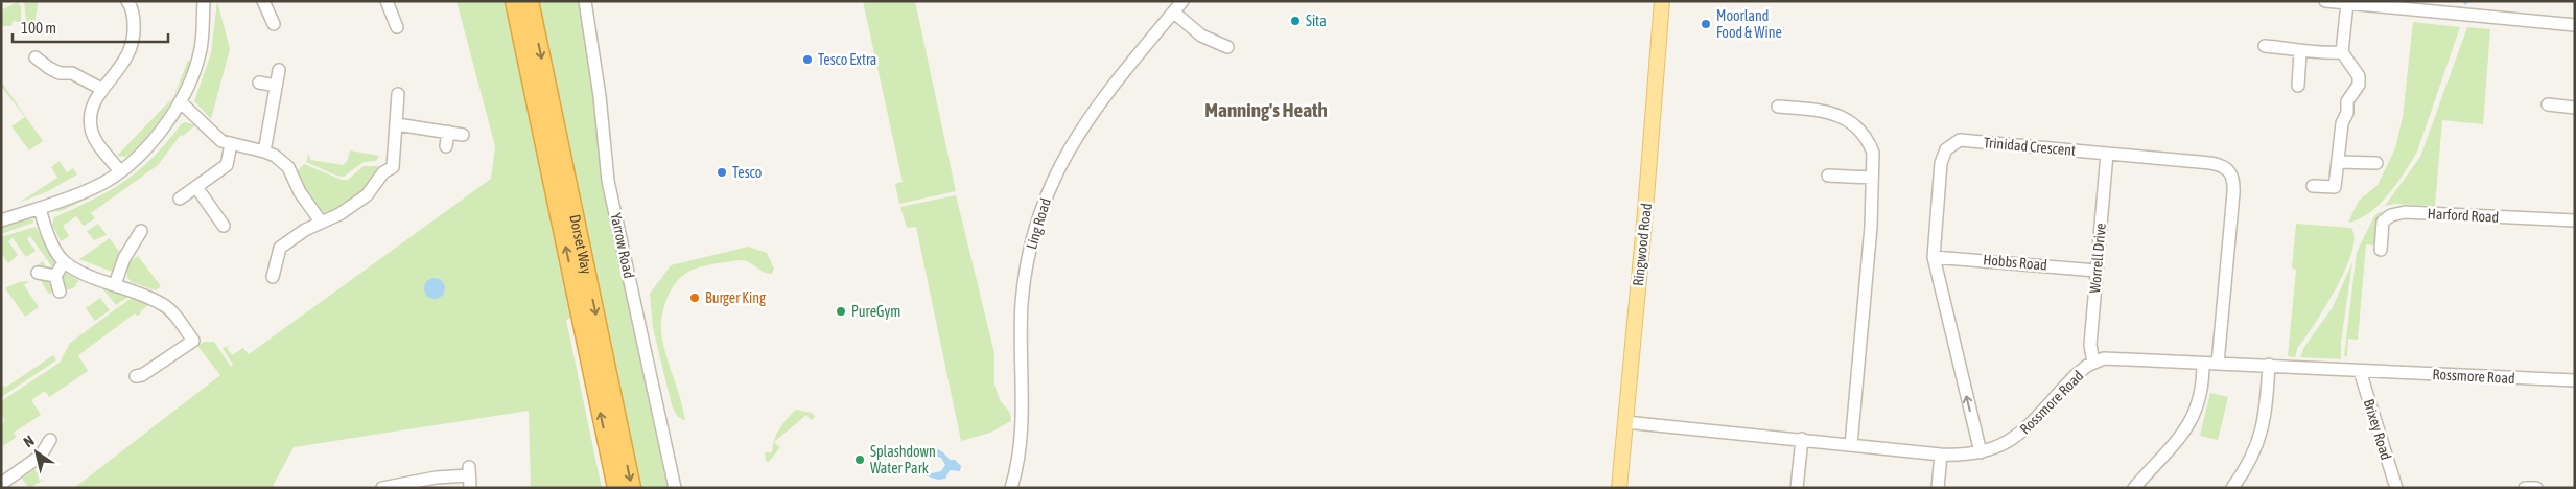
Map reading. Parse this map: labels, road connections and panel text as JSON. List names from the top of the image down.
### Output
{
  "streets": {
    "highway": ["Dorset Way"],
    "main road": ["Ringwood Road"],
    "street": [
      "Trinidad Crescent",
      "Harford Road",
      "Ling Road",
      "Yarrow Road",
      "Worrell Drive",
      "Hobbs Road",
      "Rossmore Road",
      "Brixey Road"
    ]
  },
  "crossings": [
    ["Trinidad Crescent", "Worrell Drive"],
    ["Trinidad Crescent", "Hobbs Road"],
    ["Trinidad Crescent", "Rossmore Road"],
    ["Ringwood Road", "Rossmore Road"],
    ["Worrell Drive", "Hobbs Road"],
    ["Worrell Drive", "Rossmore Road"],
    ["Rossmore Road", "Brixey Road"]
  ],
  "districts": ["Manning's Heath"],
  "places": [
    "Sita",
    "Moorland Food & Wine",
    "Tesco Extra",
    "Tesco",
    "Burger King",
    "PureGym",
    "Splashdown Water Park"
  ],
  "scale_bar": "100 m",
  "north": "top left"
}
